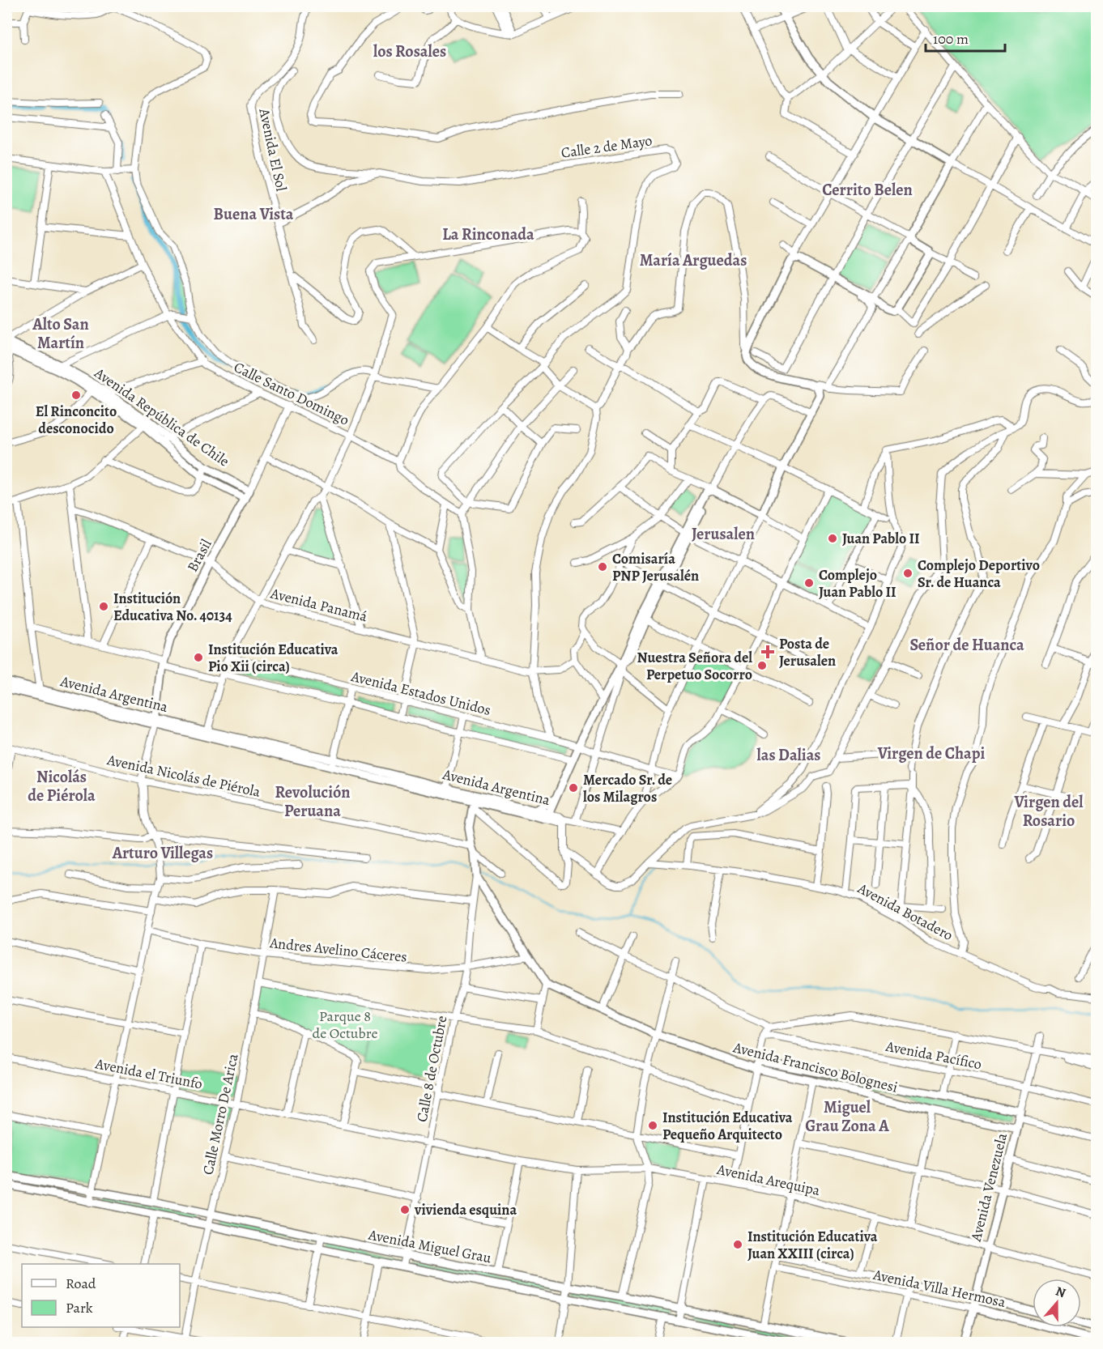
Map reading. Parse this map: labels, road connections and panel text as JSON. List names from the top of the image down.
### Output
{
  "streets": {
    "street": [
      "Calle 2 de Mayo",
      "Avenida El Sol",
      "Calle Santo Domingo",
      "Avenida República de Chile",
      "Brasil",
      "Avenida Panamá",
      "Avenida Estados Unidos",
      "Avenida Argentina",
      "Avenida Nicolás de Piérola",
      "Avenida Botadero",
      "Andres Avelino Cáceres",
      "Avenida Pacífico",
      "Avenida Francisco Bolognesi",
      "Calle 8 de Octubre",
      "Avenida el Triunfo",
      "Calle Morro De Arica",
      "Avenida Arequipa",
      "Avenida Venezuela",
      "Avenida Miguel Grau",
      "Avenida Villa Hermosa"
    ]
  },
  "crossings": [
    ["Calle 2 de Mayo", "Avenida El Sol"],
    ["Calle Santo Domingo", "Brasil"],
    ["Avenida República de Chile", "Brasil"],
    ["Brasil", "Avenida Panamá"],
    ["Brasil", "Avenida Estados Unidos"],
    ["Brasil", "Avenida Argentina"],
    ["Andres Avelino Cáceres", "Calle 8 de Octubre"],
    ["Andres Avelino Cáceres", "Calle Morro De Arica"],
    ["Avenida Pacífico", "Avenida Venezuela"],
    ["Avenida Francisco Bolognesi", "Avenida Venezuela"],
    ["Calle 8 de Octubre", "Avenida el Triunfo"],
    ["Calle 8 de Octubre", "Avenida Arequipa"],
    ["Calle 8 de Octubre", "Avenida Miguel Grau"],
    ["Avenida el Triunfo", "Calle Morro De Arica"],
    ["Avenida el Triunfo", "Avenida Arequipa"],
    ["Calle Morro De Arica", "Avenida Miguel Grau"],
    ["Avenida Arequipa", "Avenida Venezuela"],
    ["Avenida Venezuela", "Avenida Villa Hermosa"]
  ],
  "districts": [
    "los Rosales",
    "Cerrito Belen",
    "Buena Vista",
    "La Rinconada",
    "María Arguedas",
    "Alto San Martín",
    "Jerusalen",
    "Señor de Huanca",
    "Virgen de Chapi",
    "las Dalias",
    "Nicolás de Piérola",
    "Revolución Peruana",
    "Virgen del Rosario",
    "Arturo Villegas",
    "Miguel Grau Zona A"
  ],
  "parks": ["Parque 8 de Octubre"],
  "places": {
    "other": [
      "El Rinconcito desconocido",
      "Juan Pablo II",
      "Comisaría PNP Jerusalén",
      "Complejo Deportivo Sr. de Huanca",
      "Complejo Juan Pablo II",
      "Institución Educativa No. 40134",
      "Institución Educativa Pio Xii (circa)",
      "Nuestra Señora del Perpetuo Socorro",
      "Mercado Sr. de los Milagros",
      "Institución Educativa Pequeño Arquitecto",
      "vivienda esquina",
      "Institución Educativa Juan XXIII (circa)"
    ],
    "health": ["Posta de Jerusalen"]
  },
  "legend": ["Road", "Park"],
  "scale_bar": "100 m",
  "north": "top"
}
